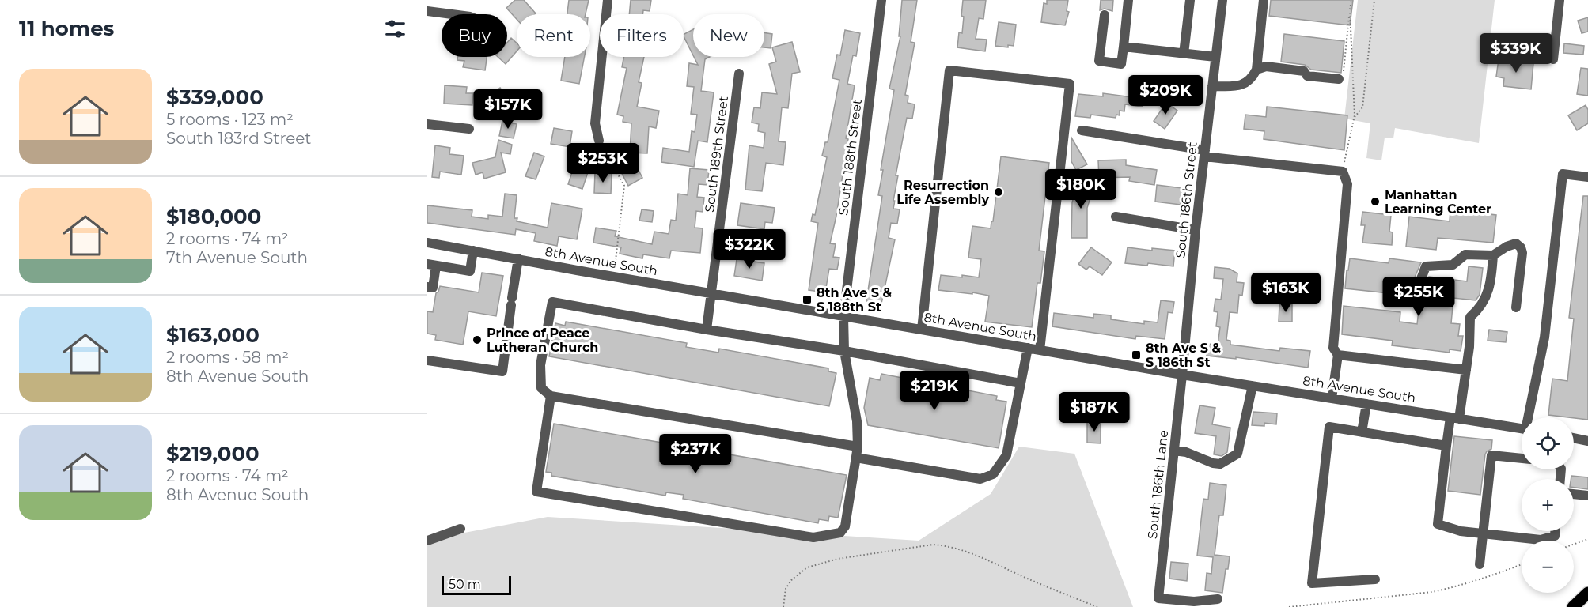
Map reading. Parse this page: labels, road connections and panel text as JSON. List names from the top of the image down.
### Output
{
  "streets": {
    "street": [
      "South 189th Street",
      "South 188th Street",
      "South 186th Street",
      "8th Avenue South",
      "South 186th Lane"
    ]
  },
  "crossings": [
    ["South 189th Street", "8th Avenue South"],
    ["South 188th Street", "8th Avenue South"],
    ["South 186th Street", "8th Avenue South"],
    ["South 186th Street", "South 186th Lane"],
    ["8th Avenue South", "South 186th Lane"]
  ],
  "places": {
    "other": ["Resurrection Life Assembly", "Manhattan Learning Center", "Prince of Peace Lutheran Church"],
    "transit": ["8th Ave S & S 188th St", "8th Ave S & S 186th St"]
  },
  "scale_bar": "50 m",
  "page": {
    "heading": "11 homes",
    "chip": [
      "Buy",
      "Rent",
      "Filters",
      "New"
    ],
    "price": [
      "$339K",
      "$209K",
      "$157K",
      "$253K",
      "$180K",
      "$322K",
      "$163K",
      "$255K",
      "$219K",
      "$187K",
      "$237K"
    ],
    "list": [
      {
        "name": "$339,000",
        "note": "5 rooms · 123 m² · South 183rd Street"
      },
      {
        "name": "$180,000",
        "note": "2 rooms · 74 m² · 7th Avenue South"
      },
      {
        "name": "$163,000",
        "note": "2 rooms · 58 m² · 8th Avenue South"
      },
      {
        "name": "$219,000",
        "note": "2 rooms · 74 m² · 8th Avenue South"
      }
    ],
    "map_buttons": ["+", "−"],
    "scale": "50 m"
  }
}
